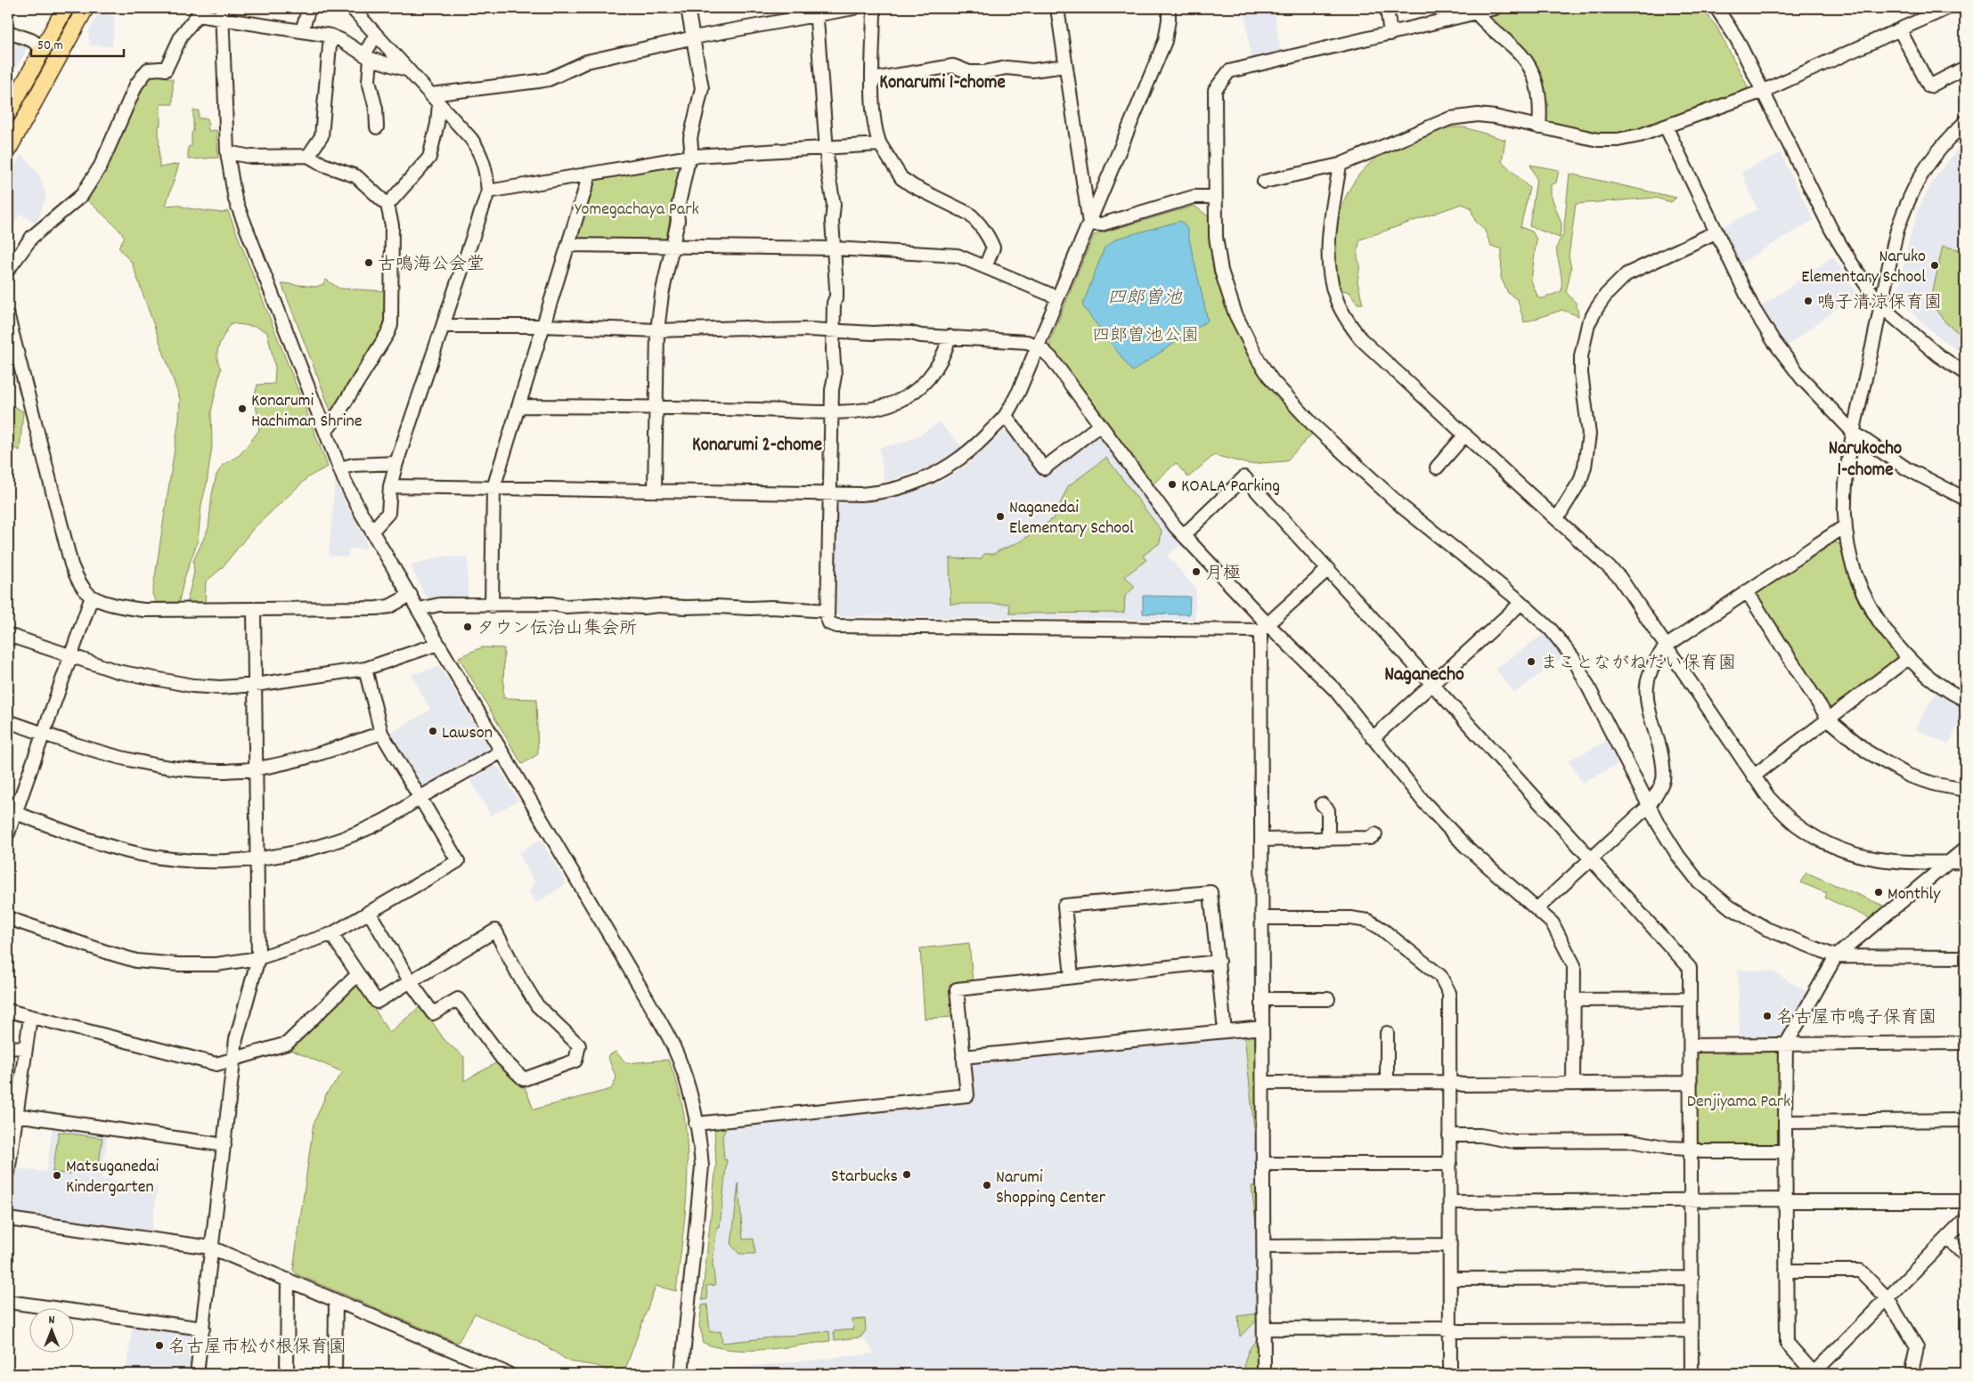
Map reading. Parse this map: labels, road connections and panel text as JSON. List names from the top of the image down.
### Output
{
  "districts": [
    "Konarumi 1-chome",
    "Konarumi 2-chome",
    "Narukocho 1-chome",
    "Naganecho"
  ],
  "water": ["四郎曽池"],
  "parks": ["Yomegachaya Park", "四郎曽池公園", "Denjiyama Park"],
  "places": [
    "古鳴海公会堂",
    "Naruko Elementary School",
    "鳴子清涼保育園",
    "Konarumi Hachiman Shrine",
    "KOALA Parking",
    "Naganedai Elementary School",
    "月極",
    "タウン伝治山集会所",
    "まことながねだい保育園",
    "Lawson",
    "Monthly",
    "名古屋市鳴子保育園",
    "Starbucks",
    "Matsuganedai Kindergarten",
    "Narumi Shopping Center",
    "名古屋市松が根保育園"
  ],
  "scale_bar": "50 m",
  "north": "top"
}
